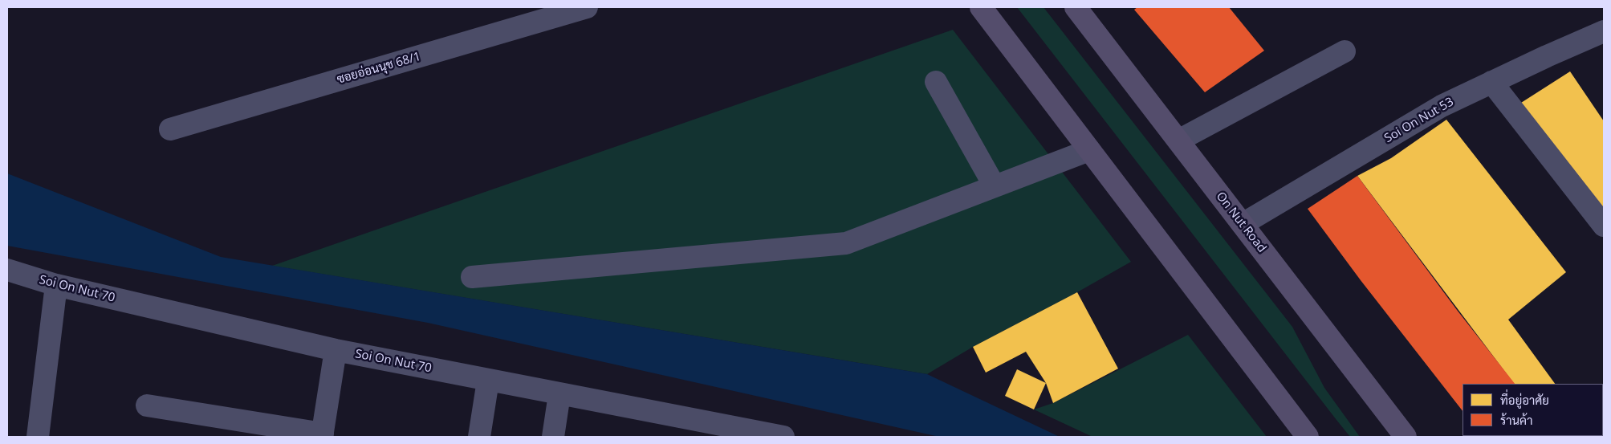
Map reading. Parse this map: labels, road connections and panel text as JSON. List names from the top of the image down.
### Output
{
  "streets": {
    "main road": ["On Nut Road"],
    "street": ["ซอยอ่อนนุช 68/1", "Soi On Nut 53", "Soi On Nut 70"]
  },
  "crossings": [
    ["Soi On Nut 53", "On Nut Road"]
  ],
  "legend": ["ที่อยู่อาศัย", "ร้านค้า"]
}
